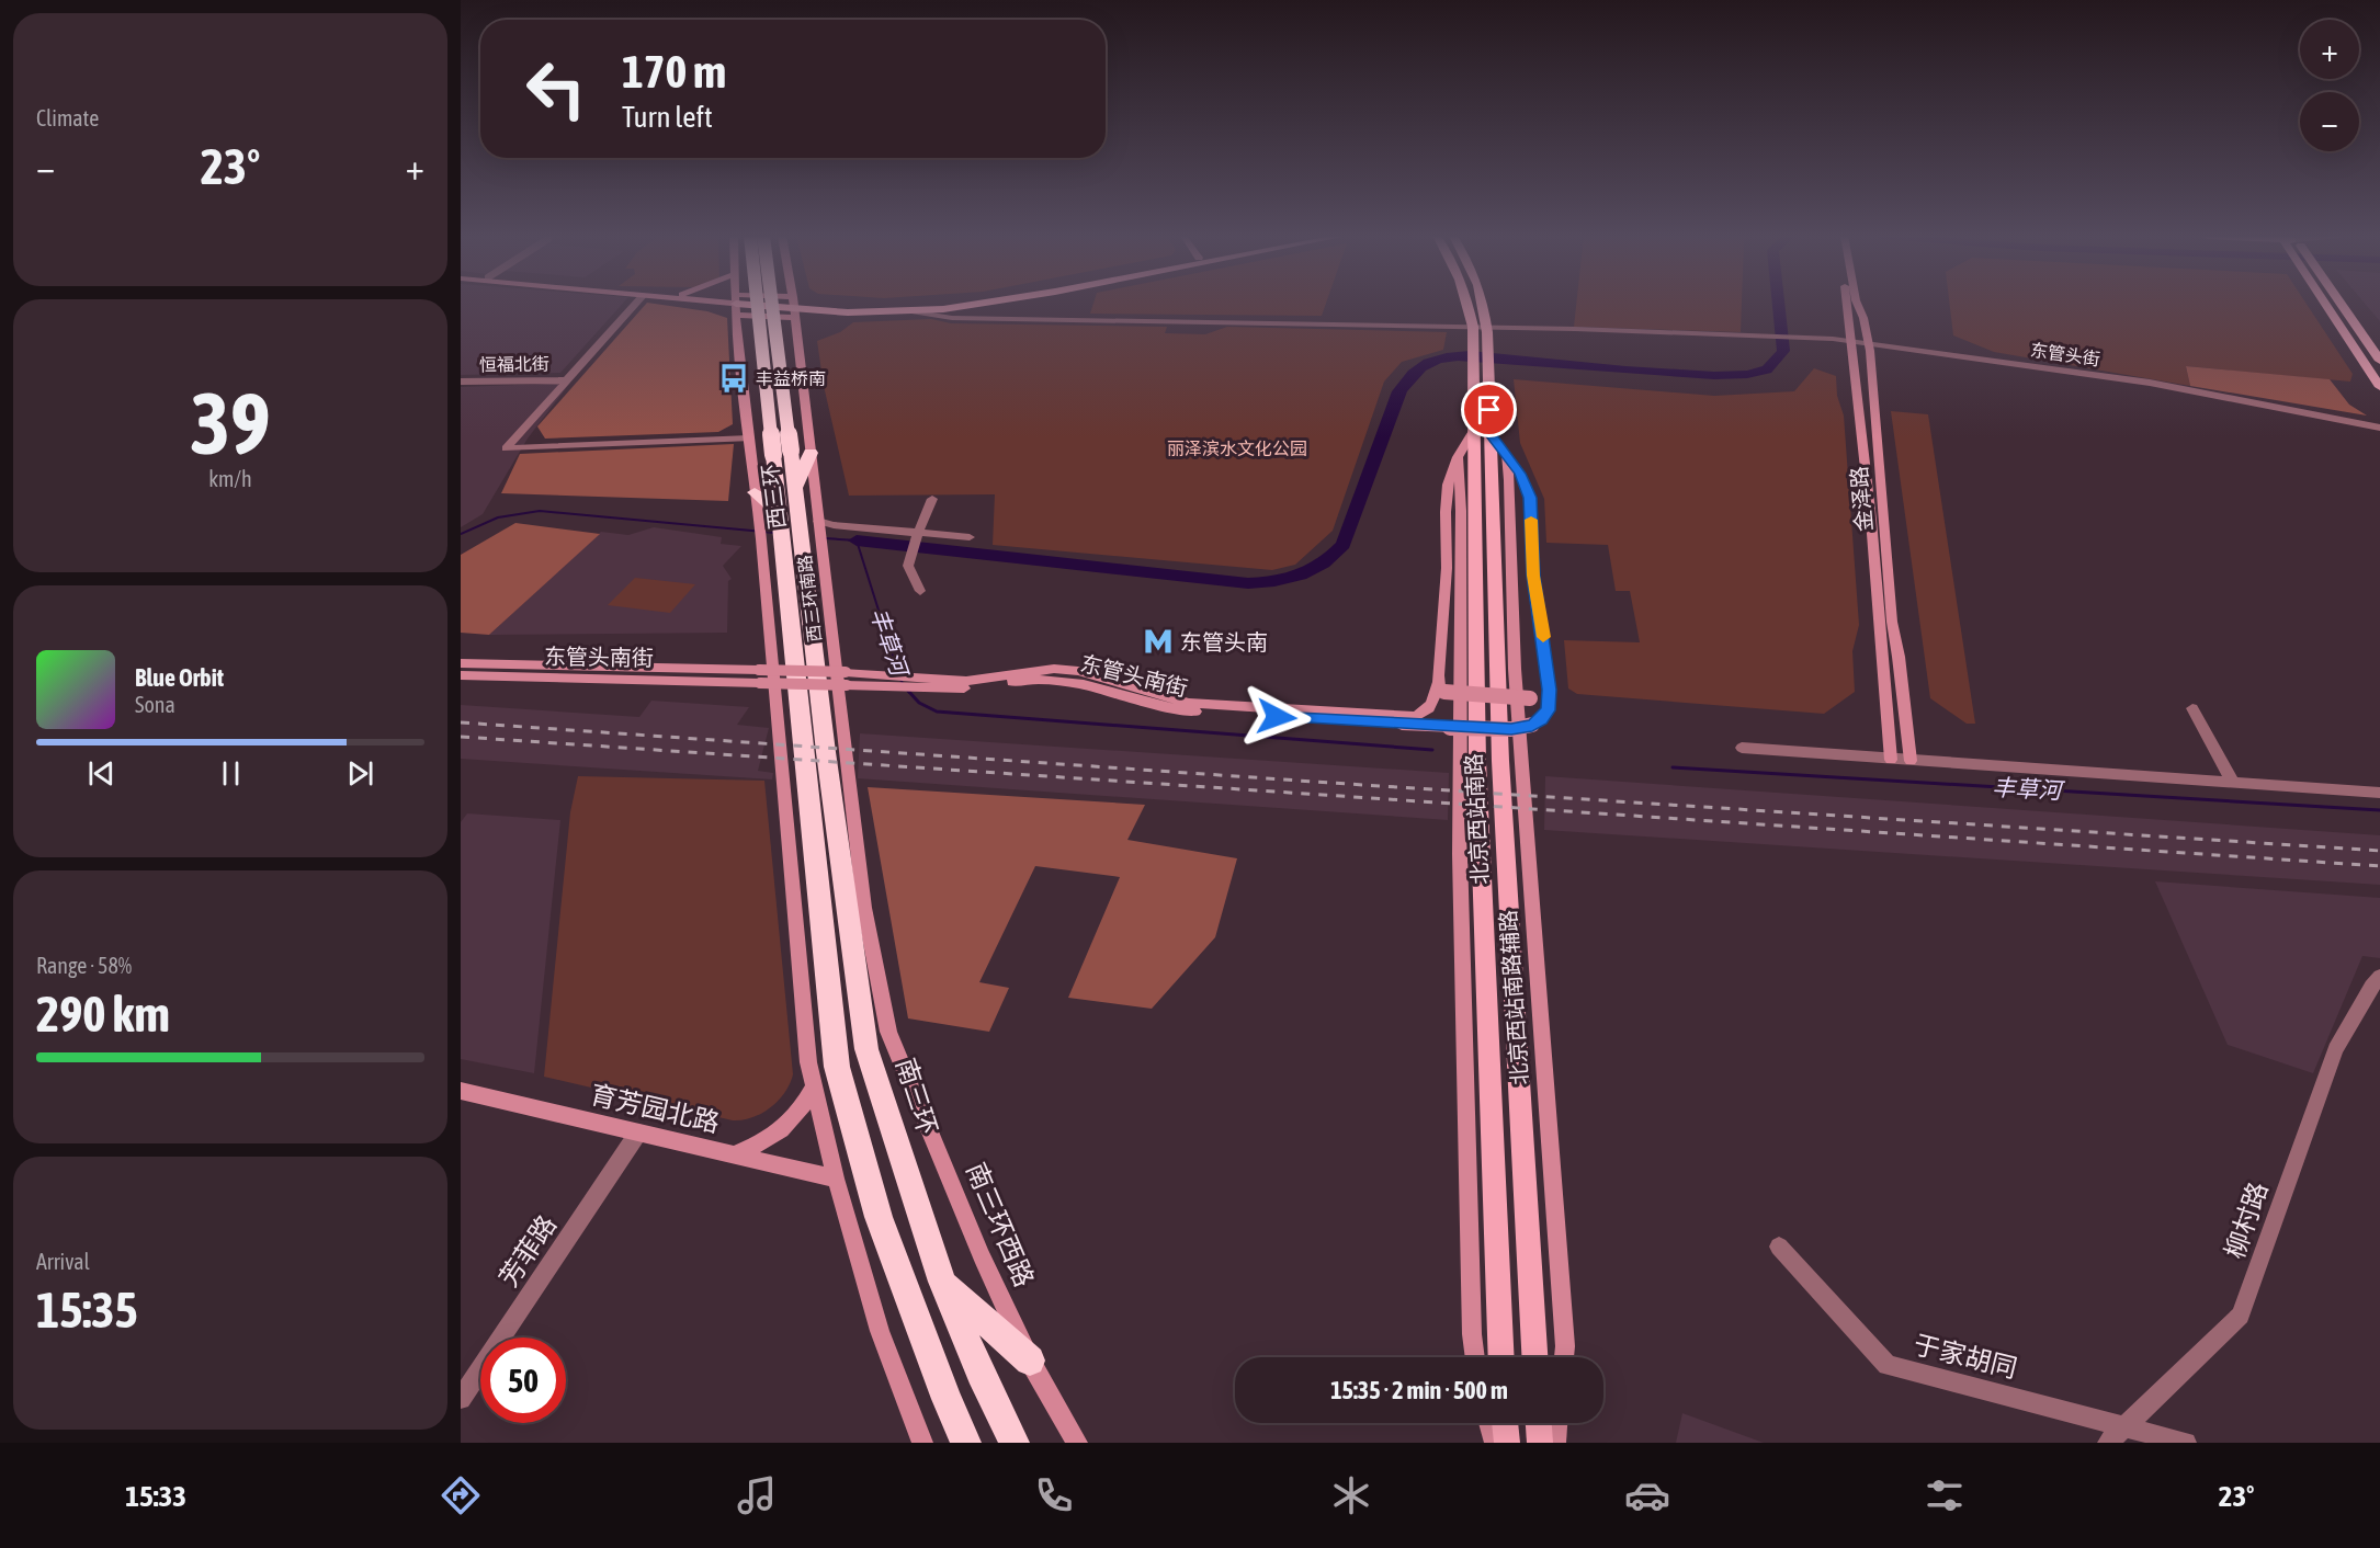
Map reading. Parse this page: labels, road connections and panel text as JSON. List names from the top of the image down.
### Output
{
  "streets": {
    "highway": ["西三环", "南三环"],
    "main road": ["北京西站南路"],
    "street": [
      "东管头街",
      "恒福北街",
      "金泽路",
      "西三环南路",
      "东管头南街",
      "北京西站南路辅路",
      "育芳园北路",
      "柳村路",
      "南三环西路",
      "芳菲路",
      "于家胡同"
    ]
  },
  "crossings": [
    ["东管头街", "金泽路"],
    ["东管头街", "北京西站南路"],
    ["西三环", "南三环"],
    ["西三环南路", "南三环西路"],
    ["育芳园北路", "芳菲路"],
    ["柳村路", "于家胡同"]
  ],
  "water": ["丰草河"],
  "parks": ["丽泽滨水文化公园"],
  "places": {
    "bus stop": ["丰益桥南"],
    "metro station": ["东管头南"]
  },
  "page": {
    "tile": [
      "Climate",
      ["39", "km/h"],
      ["Range · 58%", "290 km"],
      ["Arrival", "15:35"]
    ],
    "map_buttons": ["+", "−"],
    "turn": ["170 m", "Turn left"],
    "heat": ["−", "23°", "+"],
    "song": ["Blue Orbit", "Sona"],
    "limit": "50",
    "trip": "15:35 · 2 min · 500 m",
    "tabs": ["15:33", "23°"]
  }
}
